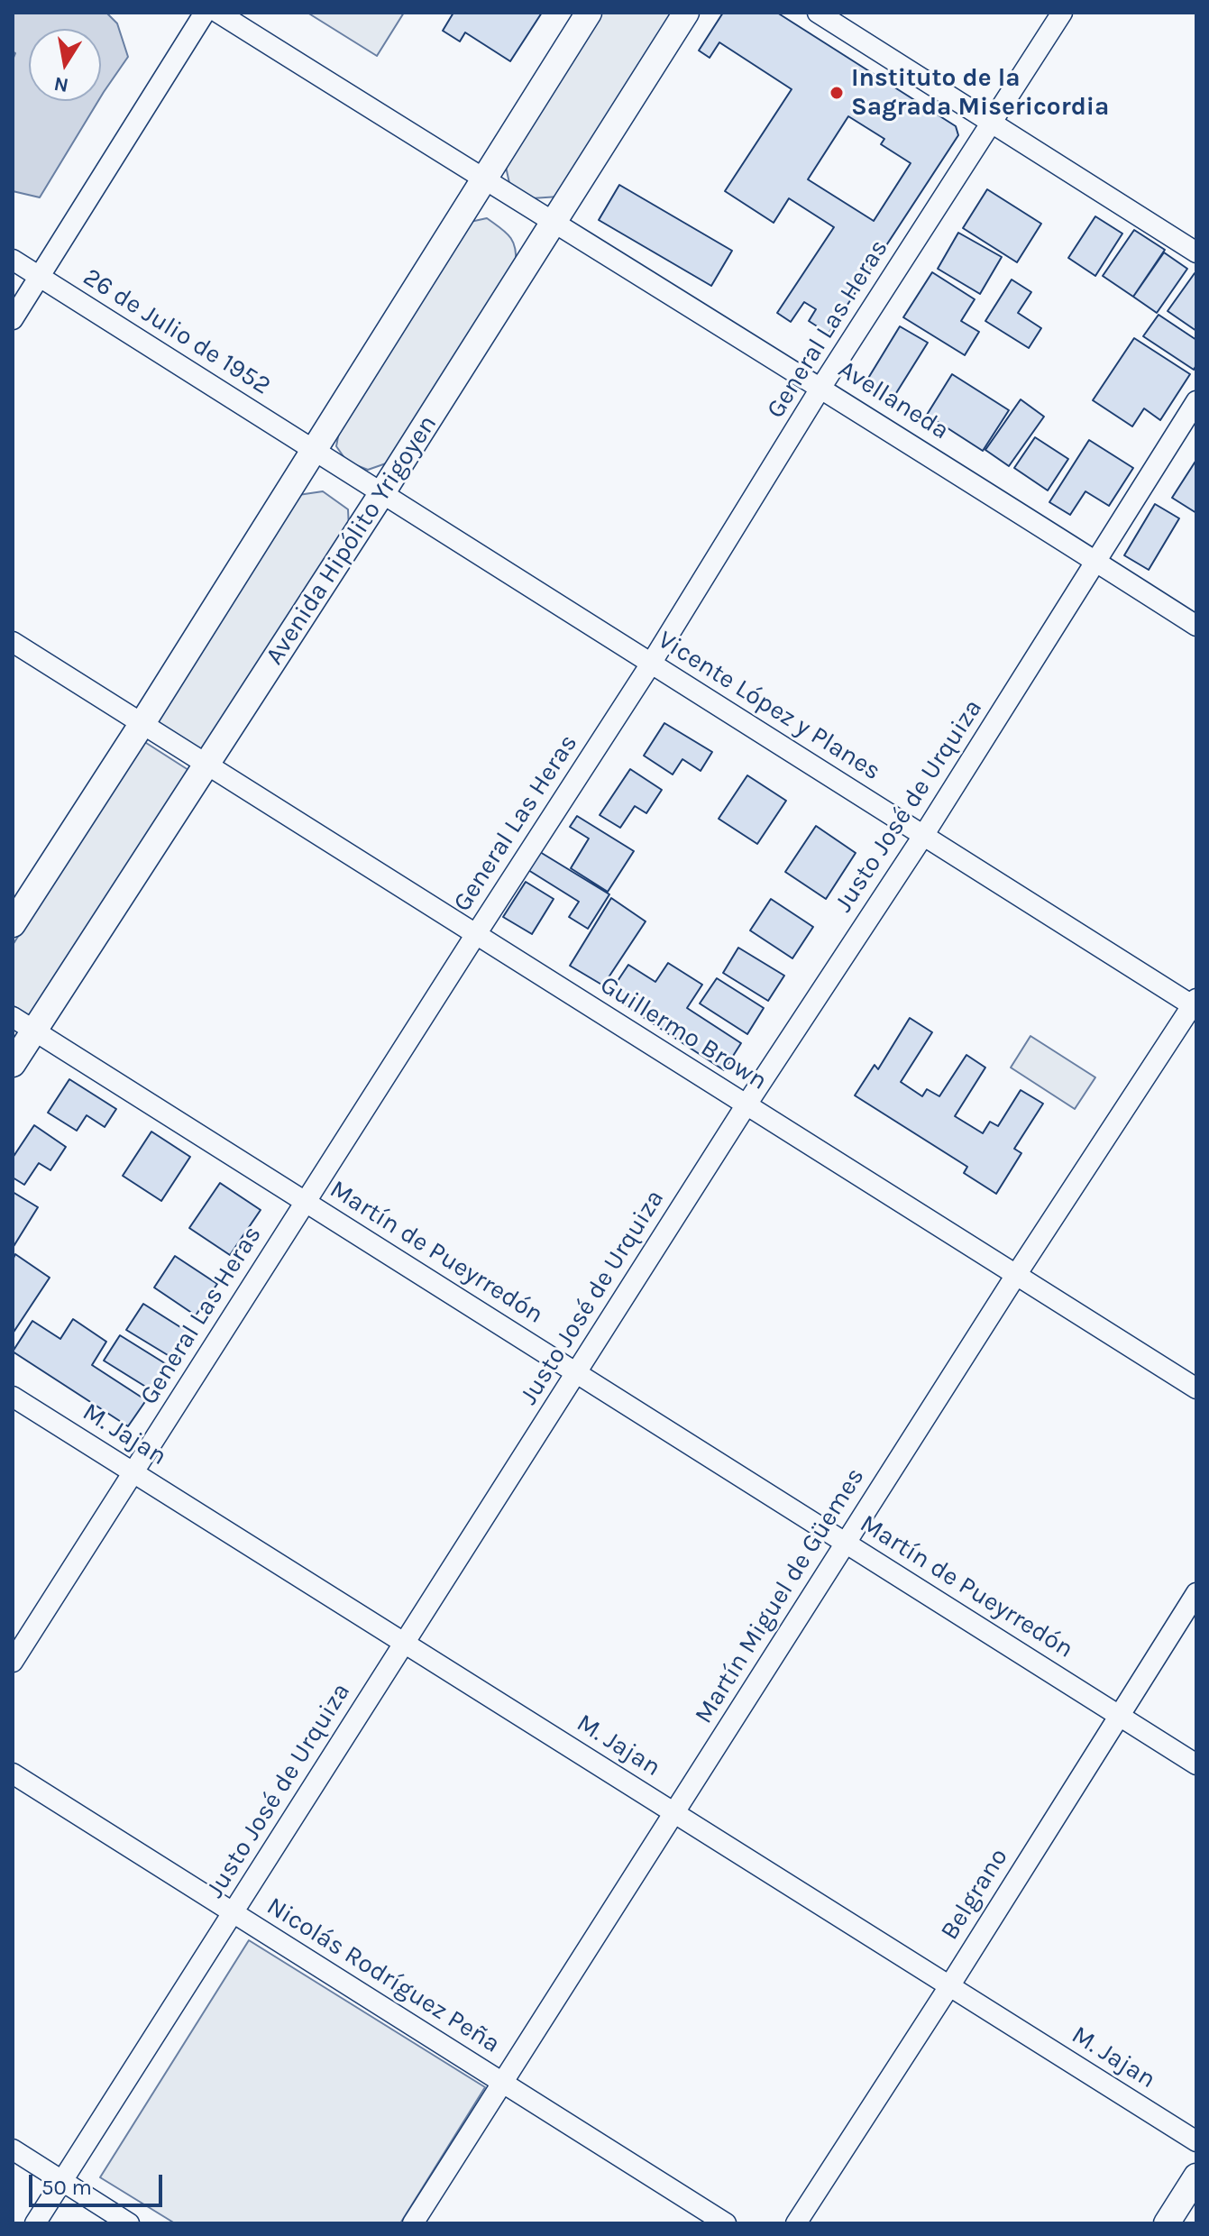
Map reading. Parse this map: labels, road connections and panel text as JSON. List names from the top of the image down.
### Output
{
  "streets": {
    "main road": ["Avenida Hipólito Yrigoyen"],
    "street": [
      "General Las Heras",
      "26 de Julio de 1952",
      "Avellaneda",
      "Vicente López y Planes",
      "Justo José de Urquiza",
      "Guillermo Brown",
      "Martín de Pueyrredón",
      "M. Jajan",
      "Martín Miguel de Güemes",
      "Belgrano",
      "Nicolás Rodríguez Peña"
    ]
  },
  "crossings": [
    ["General Las Heras", "Avellaneda"],
    ["General Las Heras", "Vicente López y Planes"],
    ["General Las Heras", "Guillermo Brown"],
    ["General Las Heras", "Martín de Pueyrredón"],
    ["General Las Heras", "M. Jajan"],
    ["26 de Julio de 1952", "Vicente López y Planes"],
    ["Avellaneda", "Avenida Hipólito Yrigoyen"],
    ["Avellaneda", "Justo José de Urquiza"],
    ["Avenida Hipólito Yrigoyen", "Vicente López y Planes"],
    ["Avenida Hipólito Yrigoyen", "Guillermo Brown"],
    ["Avenida Hipólito Yrigoyen", "Martín de Pueyrredón"],
    ["Vicente López y Planes", "Justo José de Urquiza"],
    ["Vicente López y Planes", "Martín Miguel de Güemes"],
    ["Justo José de Urquiza", "Guillermo Brown"],
    ["Justo José de Urquiza", "Martín de Pueyrredón"],
    ["Justo José de Urquiza", "M. Jajan"],
    ["Justo José de Urquiza", "Nicolás Rodríguez Peña"],
    ["Guillermo Brown", "Martín Miguel de Güemes"],
    ["Martín de Pueyrredón", "Martín Miguel de Güemes"],
    ["Martín de Pueyrredón", "Belgrano"],
    ["M. Jajan", "Martín Miguel de Güemes"],
    ["M. Jajan", "Belgrano"],
    ["Martín Miguel de Güemes", "Nicolás Rodríguez Peña"]
  ],
  "places": ["Instituto de la Sagrada Misericordia"],
  "scale_bar": "50 m",
  "north": "bottom"
}
